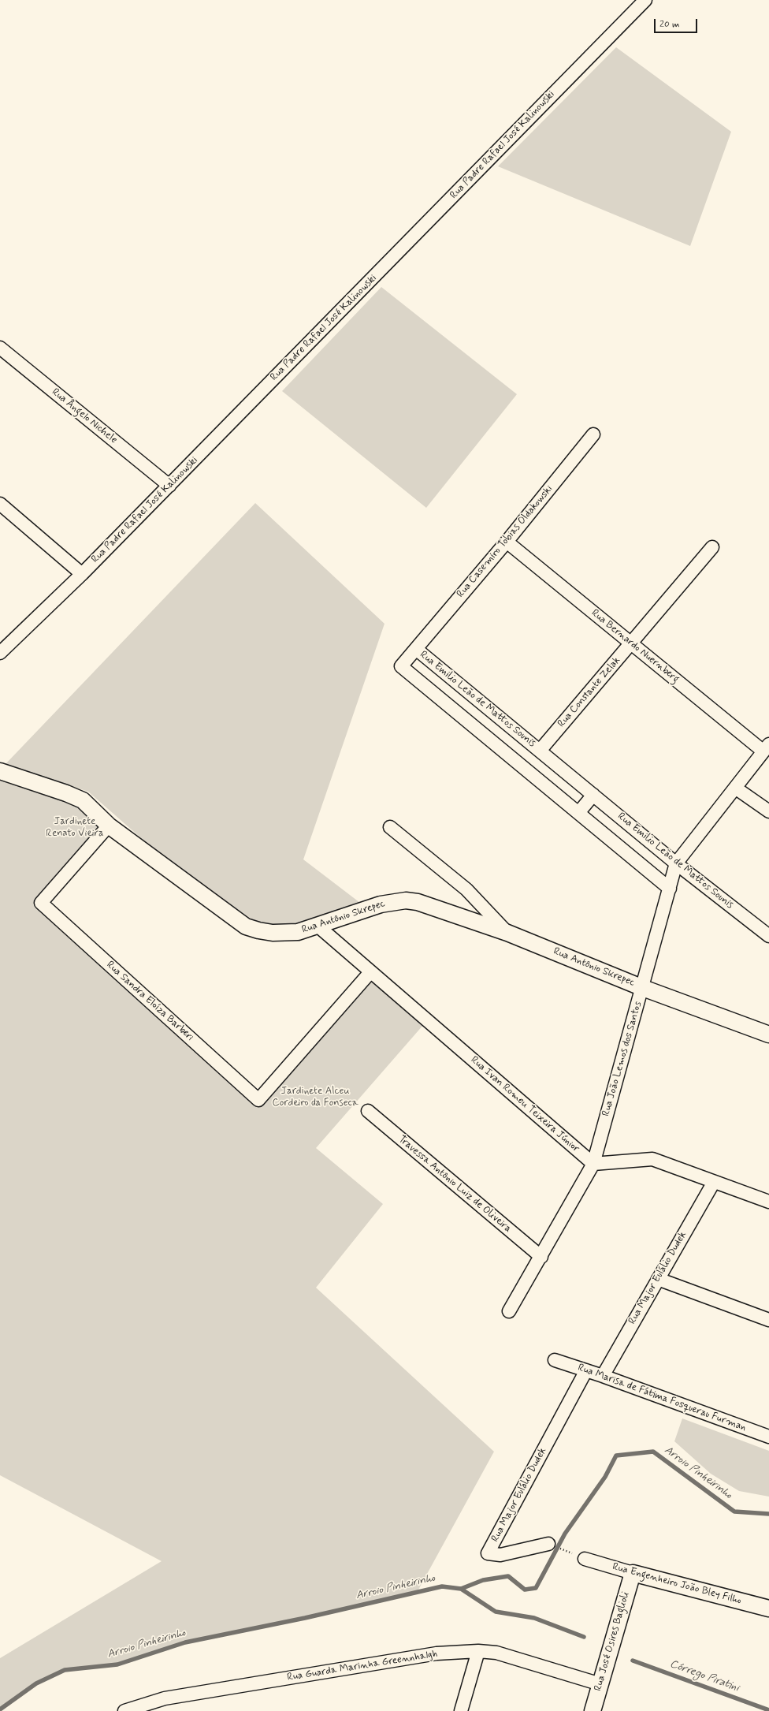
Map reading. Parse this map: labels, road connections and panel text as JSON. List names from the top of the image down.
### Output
{
  "streets": {
    "street": [
      "Rua Padre Rafael José Kalinowski",
      "Rua Ângelo Nichele",
      "Rua Casemiro Tobias Oldakowski",
      "Rua Bernardo Nuernberg",
      "Rua Constante Zelak",
      "Rua Emilio Leão de Mattos Sounis",
      "Rua Antônio Skrepec",
      "Rua Sandra Eloíza Barberi",
      "Rua João Lemos dos Santos",
      "Rua Ivan Romeu Teixeira Júnior",
      "Travessa Antônio Luiz de Oliveira",
      "Rua Major Eulálio Dudek",
      "Rua Marisa de Fátima Fosquerau Furman",
      "Rua Engenheiro João Bley Filho",
      "Rua José Osires Baglioli",
      "Rua Guarda Marinha Greennhalgh"
    ]
  },
  "crossings": [
    ["Rua Padre Rafael José Kalinowski", "Rua Ângelo Nichele"],
    ["Rua Casemiro Tobias Oldakowski", "Rua Bernardo Nuernberg"],
    ["Rua Casemiro Tobias Oldakowski", "Rua Emilio Leão de Mattos Sounis"],
    ["Rua Bernardo Nuernberg", "Rua Constante Zelak"],
    ["Rua Bernardo Nuernberg", "Rua João Lemos dos Santos"],
    ["Rua Constante Zelak", "Rua Emilio Leão de Mattos Sounis"],
    ["Rua Emilio Leão de Mattos Sounis", "Rua João Lemos dos Santos"],
    ["Rua Antônio Skrepec", "Rua Sandra Eloíza Barberi"],
    ["Rua Antônio Skrepec", "Rua João Lemos dos Santos"],
    ["Rua Antônio Skrepec", "Rua Ivan Romeu Teixeira Júnior"],
    ["Rua Sandra Eloíza Barberi", "Rua Ivan Romeu Teixeira Júnior"],
    ["Rua João Lemos dos Santos", "Rua Ivan Romeu Teixeira Júnior"],
    ["Rua João Lemos dos Santos", "Travessa Antônio Luiz de Oliveira"],
    ["Rua Major Eulálio Dudek", "Rua Marisa de Fátima Fosquerau Furman"],
    ["Rua Engenheiro João Bley Filho", "Rua José Osires Baglioli"],
    ["Rua José Osires Baglioli", "Rua Guarda Marinha Greennhalgh"]
  ],
  "water": ["Arroio Pinheirinho", "Córrego Piratini"],
  "parks": ["Jardinete Renato Vieira", "Jardinete Alceu Cordeiro da Fonseca"],
  "scale_bar": "20 m"
}
